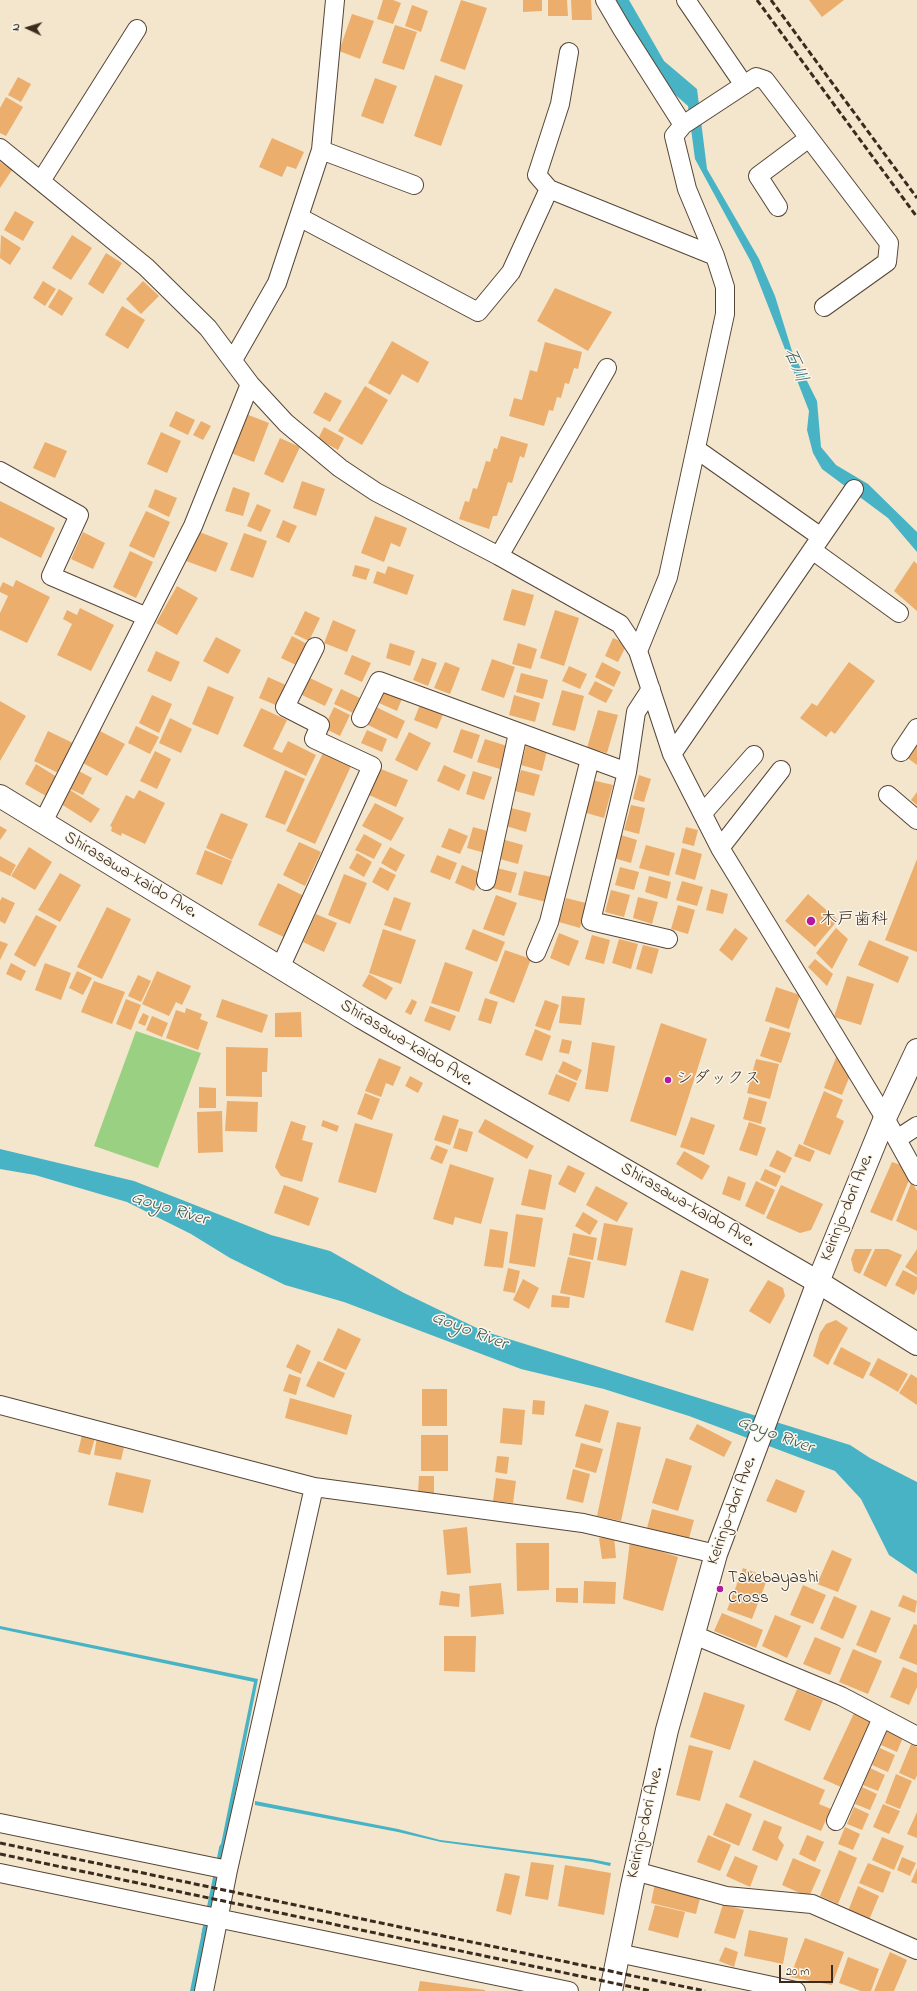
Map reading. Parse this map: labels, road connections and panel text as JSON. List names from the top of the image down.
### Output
{
  "streets": {
    "main road": ["Shirasawa-kaido Ave.", "Keirinjo-dori Ave."]
  },
  "crossings": [
    ["Shirasawa-kaido Ave.", "Keirinjo-dori Ave."]
  ],
  "water": ["石川", "Goyo River"],
  "places": ["木戸歯科", "シダックス", "Takebayashi Cross"],
  "scale_bar": "20 m",
  "north": "left"
}
